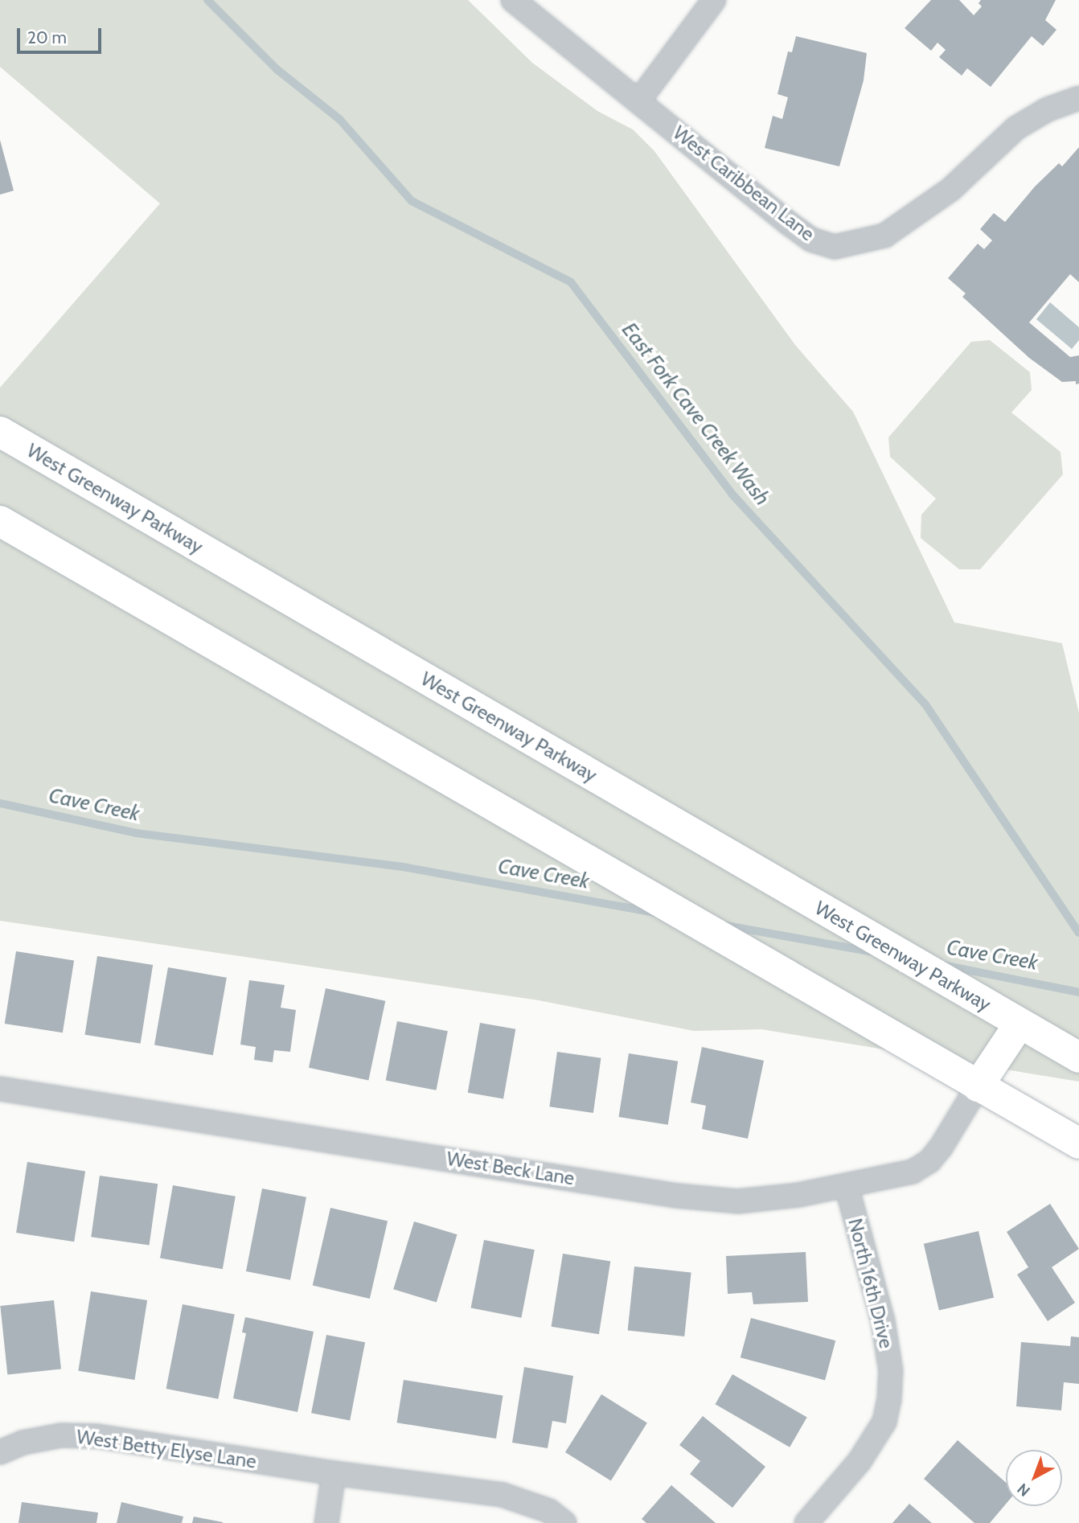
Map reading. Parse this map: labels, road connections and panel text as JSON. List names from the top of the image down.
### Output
{
  "streets": {
    "main road": ["West Greenway Parkway"],
    "street": [
      "West Caribbean Lane",
      "West Beck Lane",
      "North 16th Drive",
      "West Betty Elyse Lane"
    ]
  },
  "crossings": [
    ["West Beck Lane", "North 16th Drive"]
  ],
  "water": ["East Fork Cave Creek Wash", "Cave Creek"],
  "scale_bar": "20 m",
  "north": "bottom left"
}
